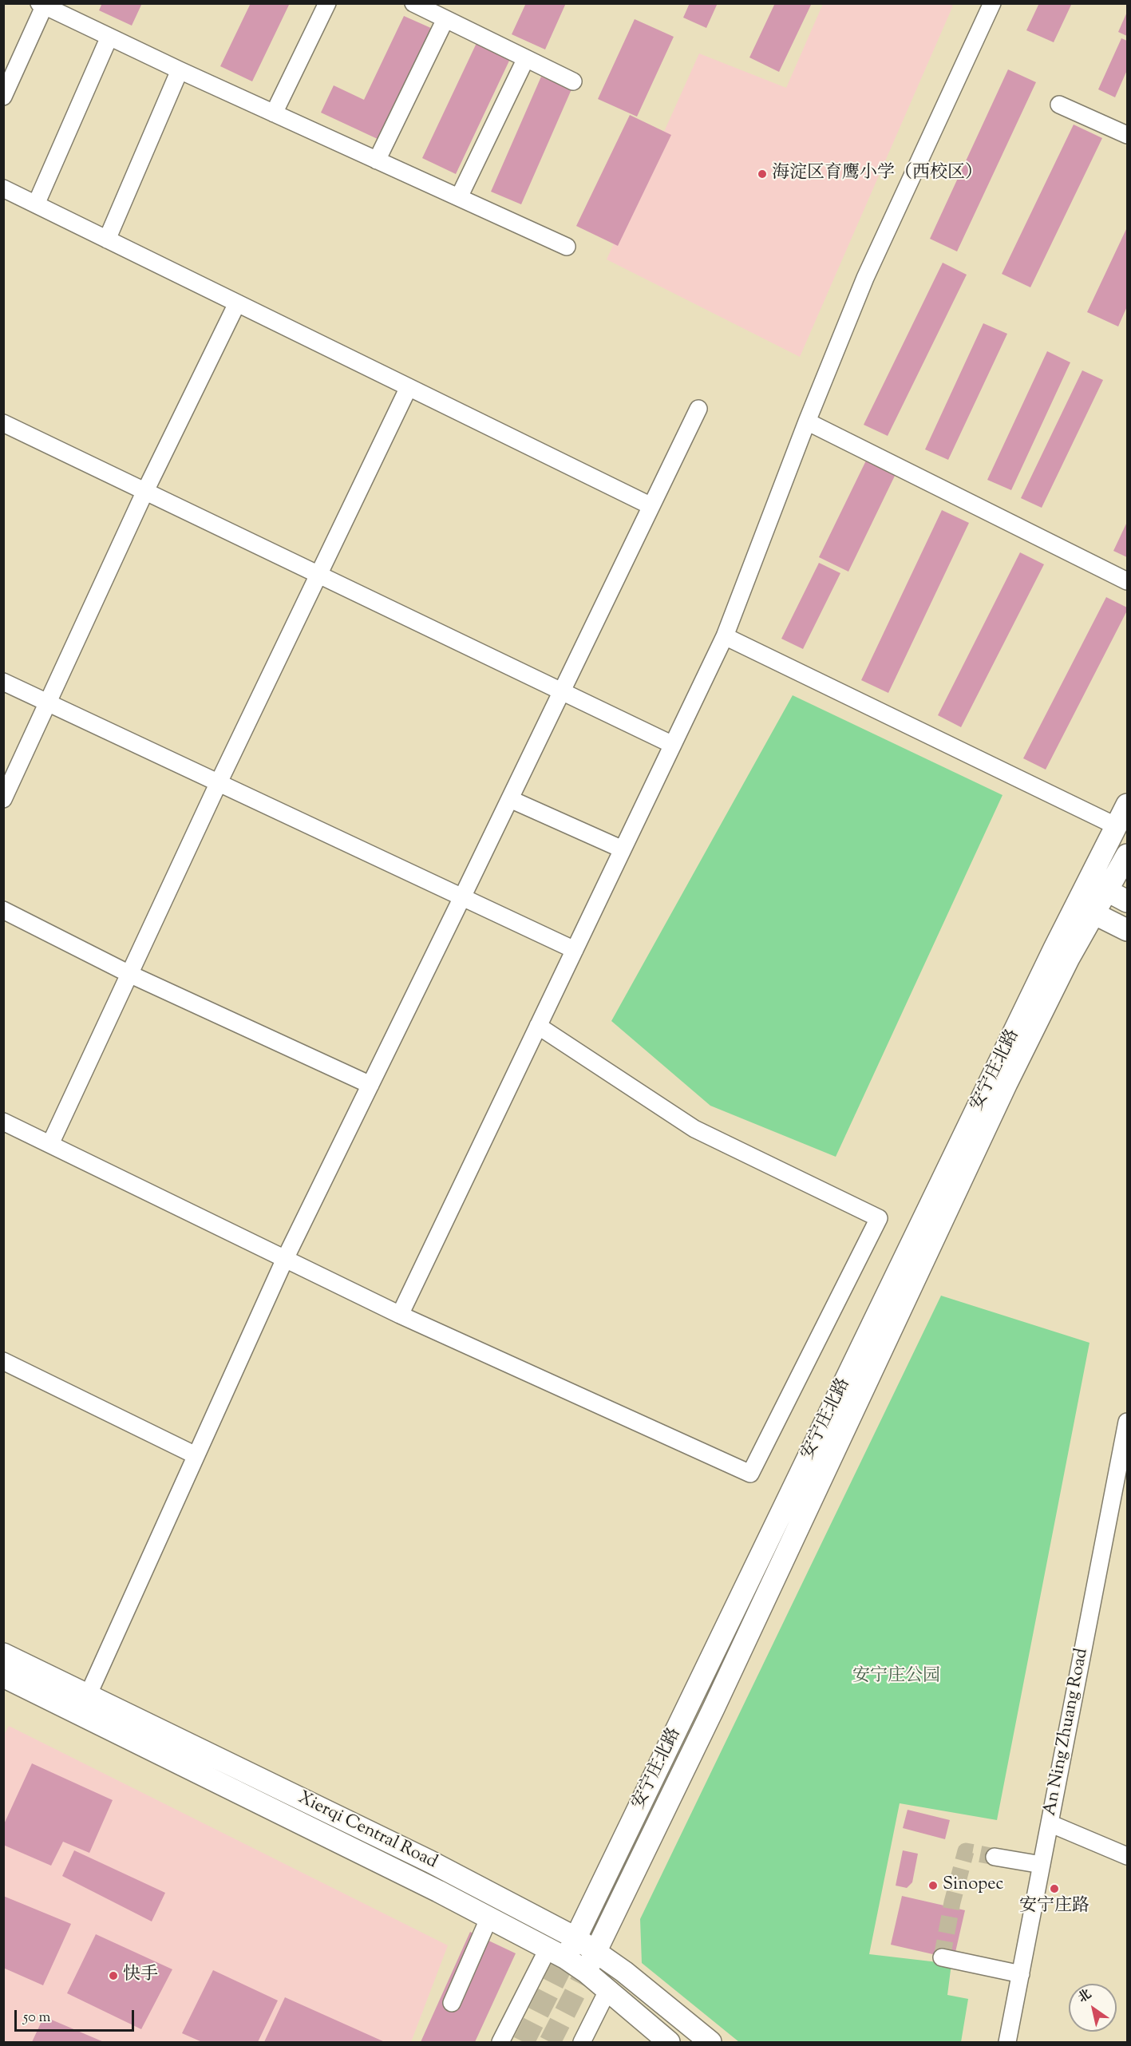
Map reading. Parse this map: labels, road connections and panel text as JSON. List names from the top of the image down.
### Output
{
  "streets": {
    "main road": ["安宁庄北路", "Xierqi Central Road"],
    "street": ["An Ning Zhuang Road"]
  },
  "crossings": [
    ["安宁庄北路", "Xierqi Central Road"]
  ],
  "parks": ["安宁庄公园"],
  "places": [
    "海淀区育鹰小学（西校区）",
    "Sinopec",
    "安宁庄路",
    "快手"
  ],
  "scale_bar": "50 m",
  "north": "top left"
}
